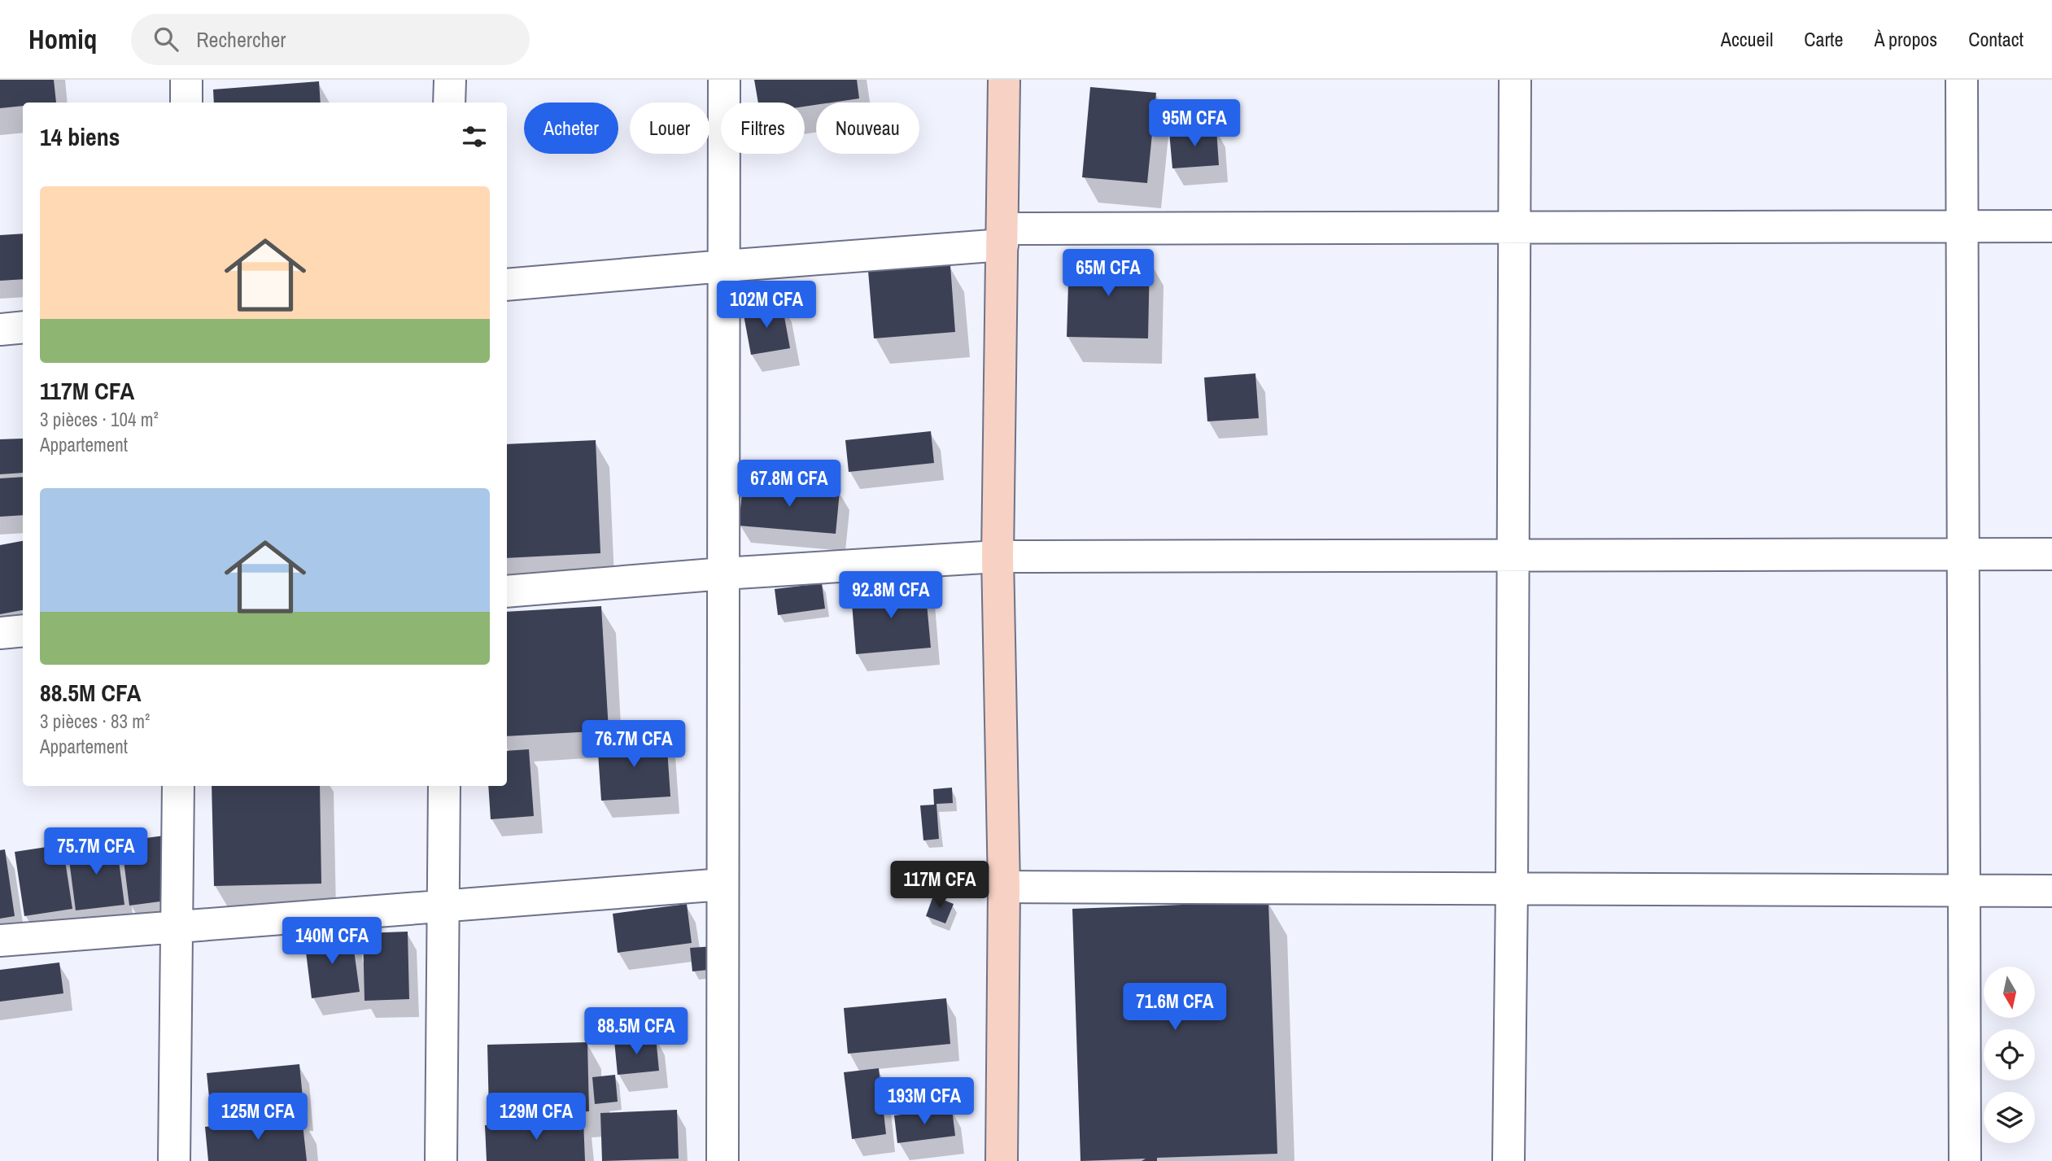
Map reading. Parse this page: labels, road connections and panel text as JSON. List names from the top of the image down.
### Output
{
  "north": "bottom",
  "page": {
    "header": "Homiq",
    "search": "Rechercher",
    "nav": [
      "Accueil",
      "Carte",
      "À propos",
      "Contact"
    ],
    "price": [
      "95M CFA",
      "65M CFA",
      "102M CFA",
      "67.8M CFA",
      "92.8M CFA",
      "76.7M CFA",
      "75.7M CFA",
      "117M CFA",
      "140M CFA",
      "71.6M CFA",
      "88.5M CFA",
      "193M CFA",
      "125M CFA",
      "129M CFA"
    ],
    "chip": [
      "Acheter",
      "Louer",
      "Filtres",
      "Nouveau"
    ],
    "heading": "14 biens",
    "list": [
      {
        "name": "117M CFA",
        "note": "3 pièces · 104 m² · Appartement"
      },
      {
        "name": "88.5M CFA",
        "note": "3 pièces · 83 m² · Appartement"
      }
    ]
  }
}
